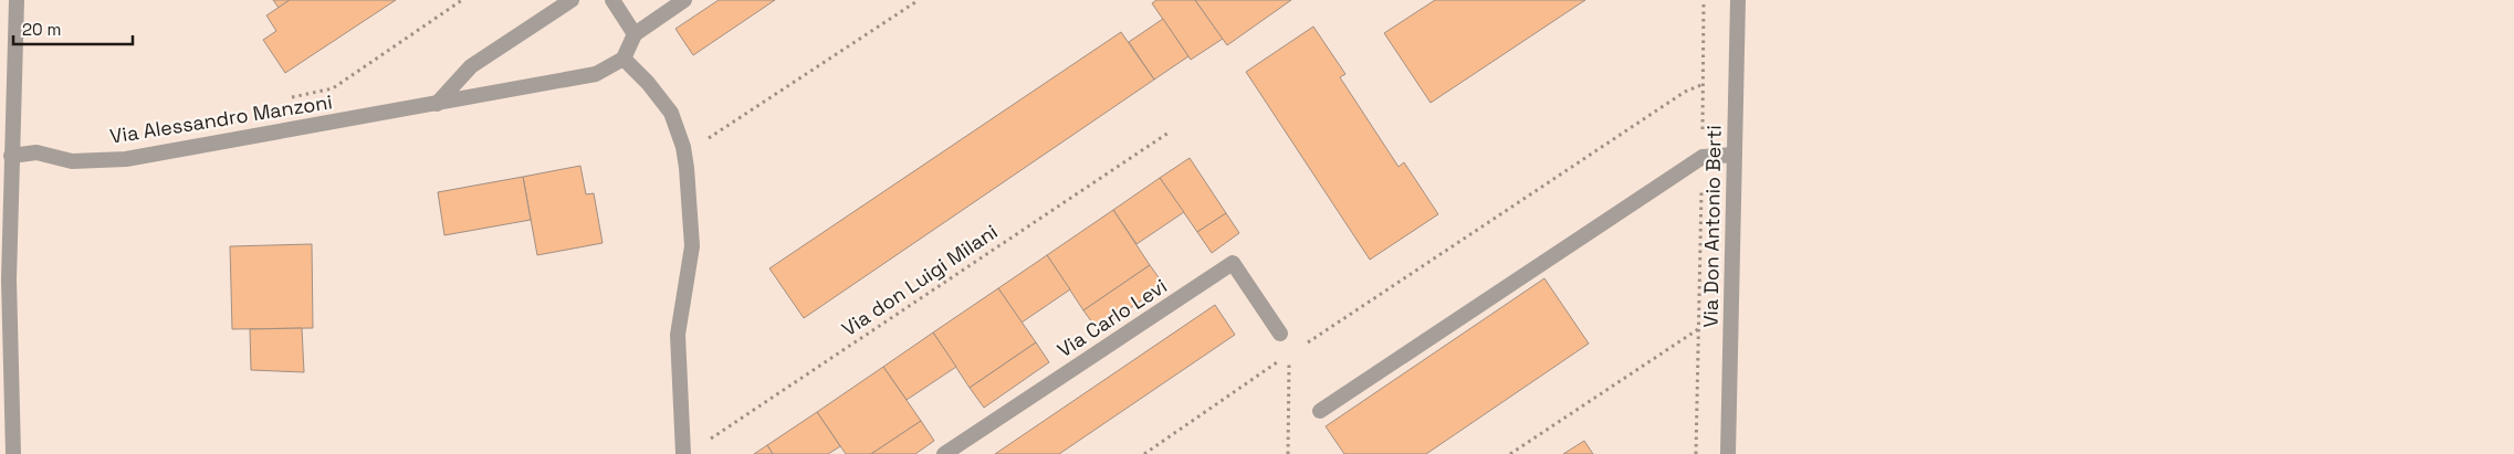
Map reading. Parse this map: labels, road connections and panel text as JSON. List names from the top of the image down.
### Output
{
  "streets": {
    "street": ["Via Alessandro Manzoni", "Via Don Antonio Berti", "Via Carlo Levi"],
    "path": ["Via don Luigi Milani"]
  },
  "scale_bar": "20 m"
}
